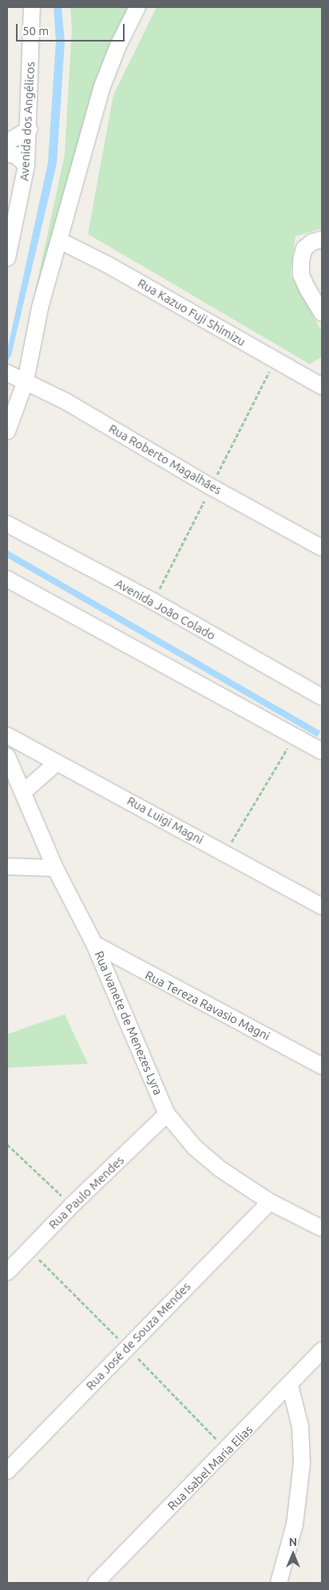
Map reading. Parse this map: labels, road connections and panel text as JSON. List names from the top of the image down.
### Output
{
  "streets": {
    "street": [
      "Avenida dos Angélicos",
      "Rua Kazuo Fuji Shimizu",
      "Rua Roberto Magalhães",
      "Avenida João Colado",
      "Rua Luigi Magni",
      "Rua Tereza Ravasio Magni",
      "Rua Ivanete de Menezes Lyra",
      "Rua Paulo Mendes",
      "Rua José de Souza Mendes",
      "Rua Isabel Maria Elias"
    ]
  },
  "crossings": [
    ["Rua Tereza Ravasio Magni", "Rua Ivanete de Menezes Lyra"],
    ["Rua Ivanete de Menezes Lyra", "Rua Paulo Mendes"],
    ["Rua Ivanete de Menezes Lyra", "Rua José de Souza Mendes"]
  ],
  "scale_bar": "50 m",
  "north": "top"
}
